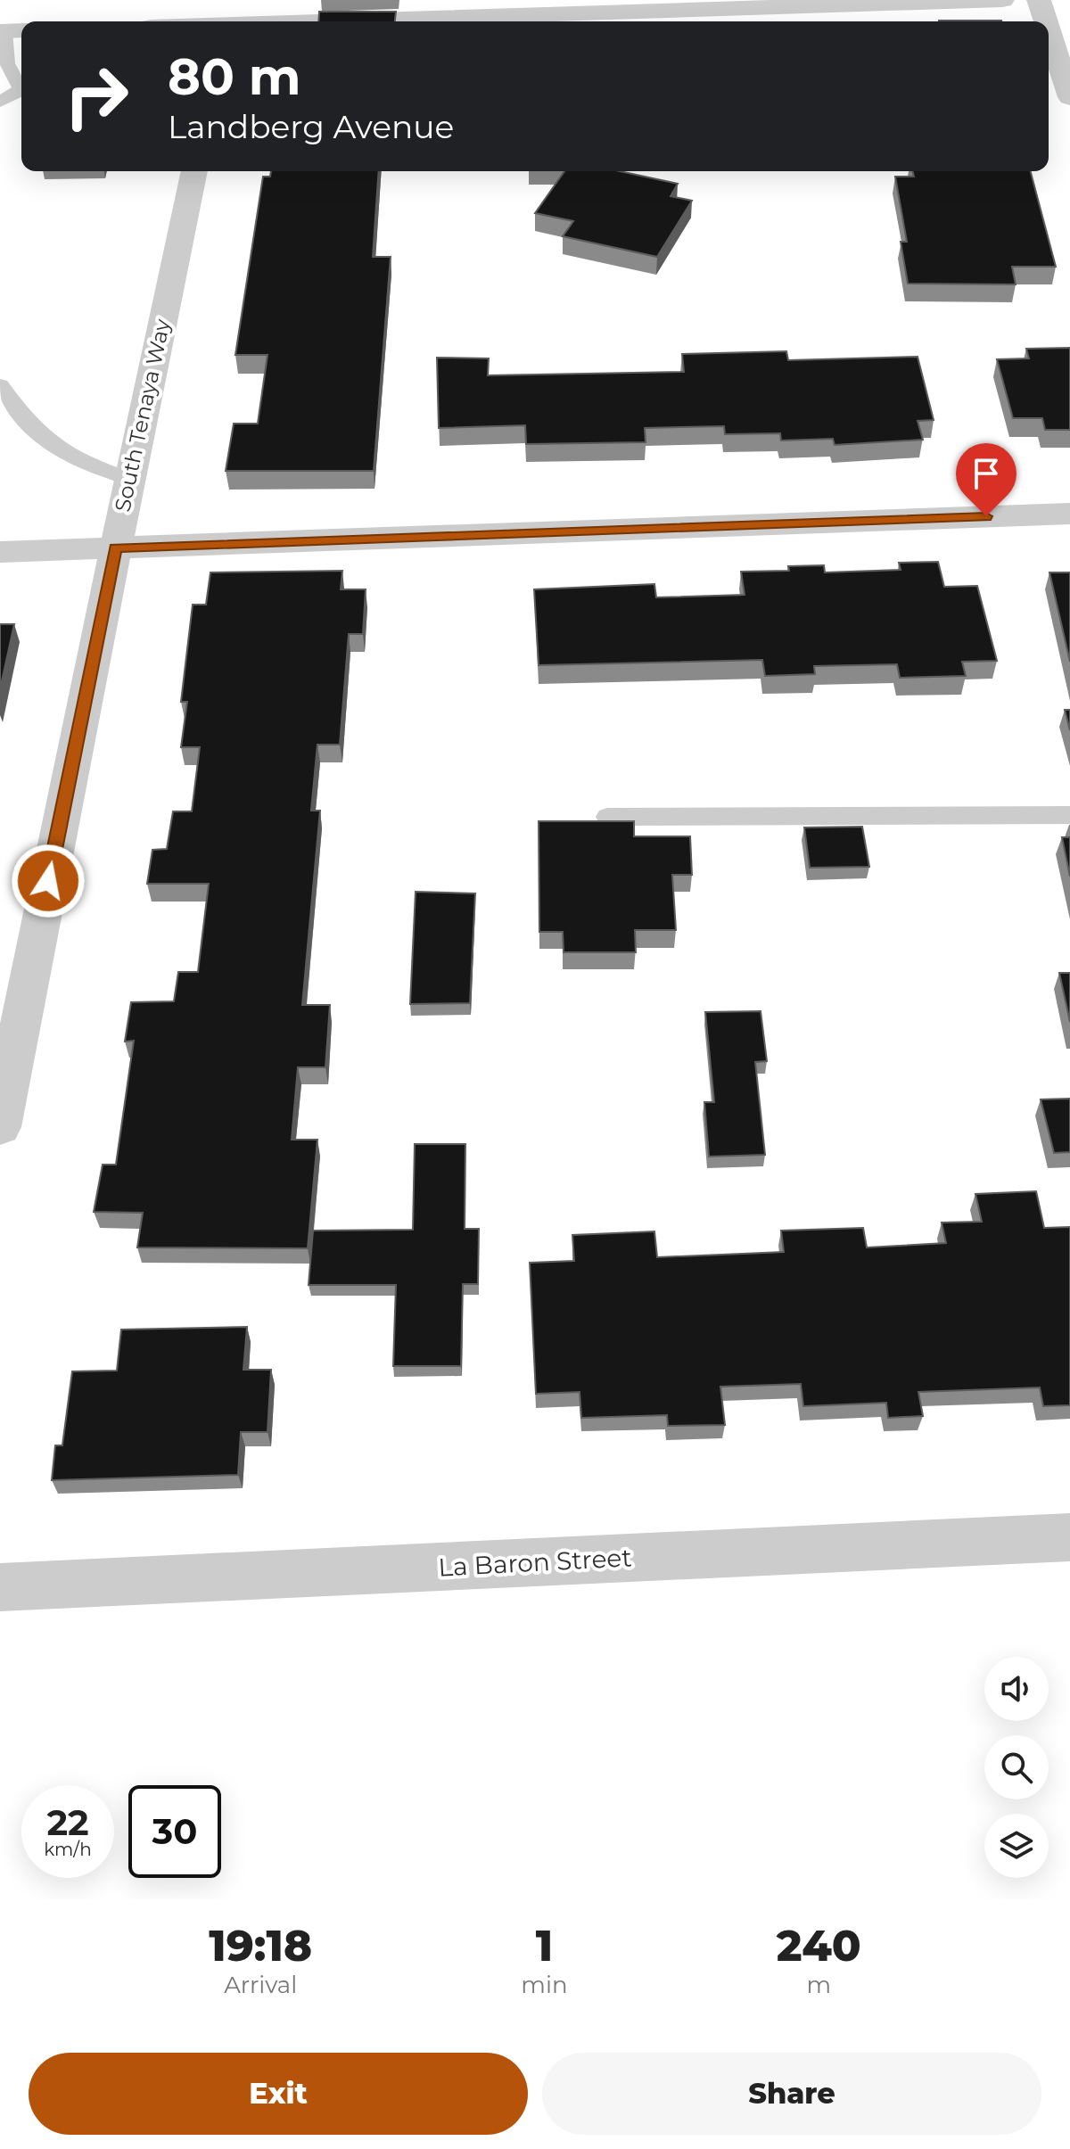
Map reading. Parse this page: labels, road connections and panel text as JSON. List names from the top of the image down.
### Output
{
  "streets": {
    "street": ["South Tenaya Way", "La Baron Street"]
  },
  "page": {
    "turn": ["80 m", "Landberg Avenue"],
    "speed": "22 km/h",
    "limit": "30",
    "eta": [
      "19:18",
      "Arrival",
      "1",
      "min",
      "240",
      "m"
    ],
    "buttons": ["Exit", "Share"]
  }
}
